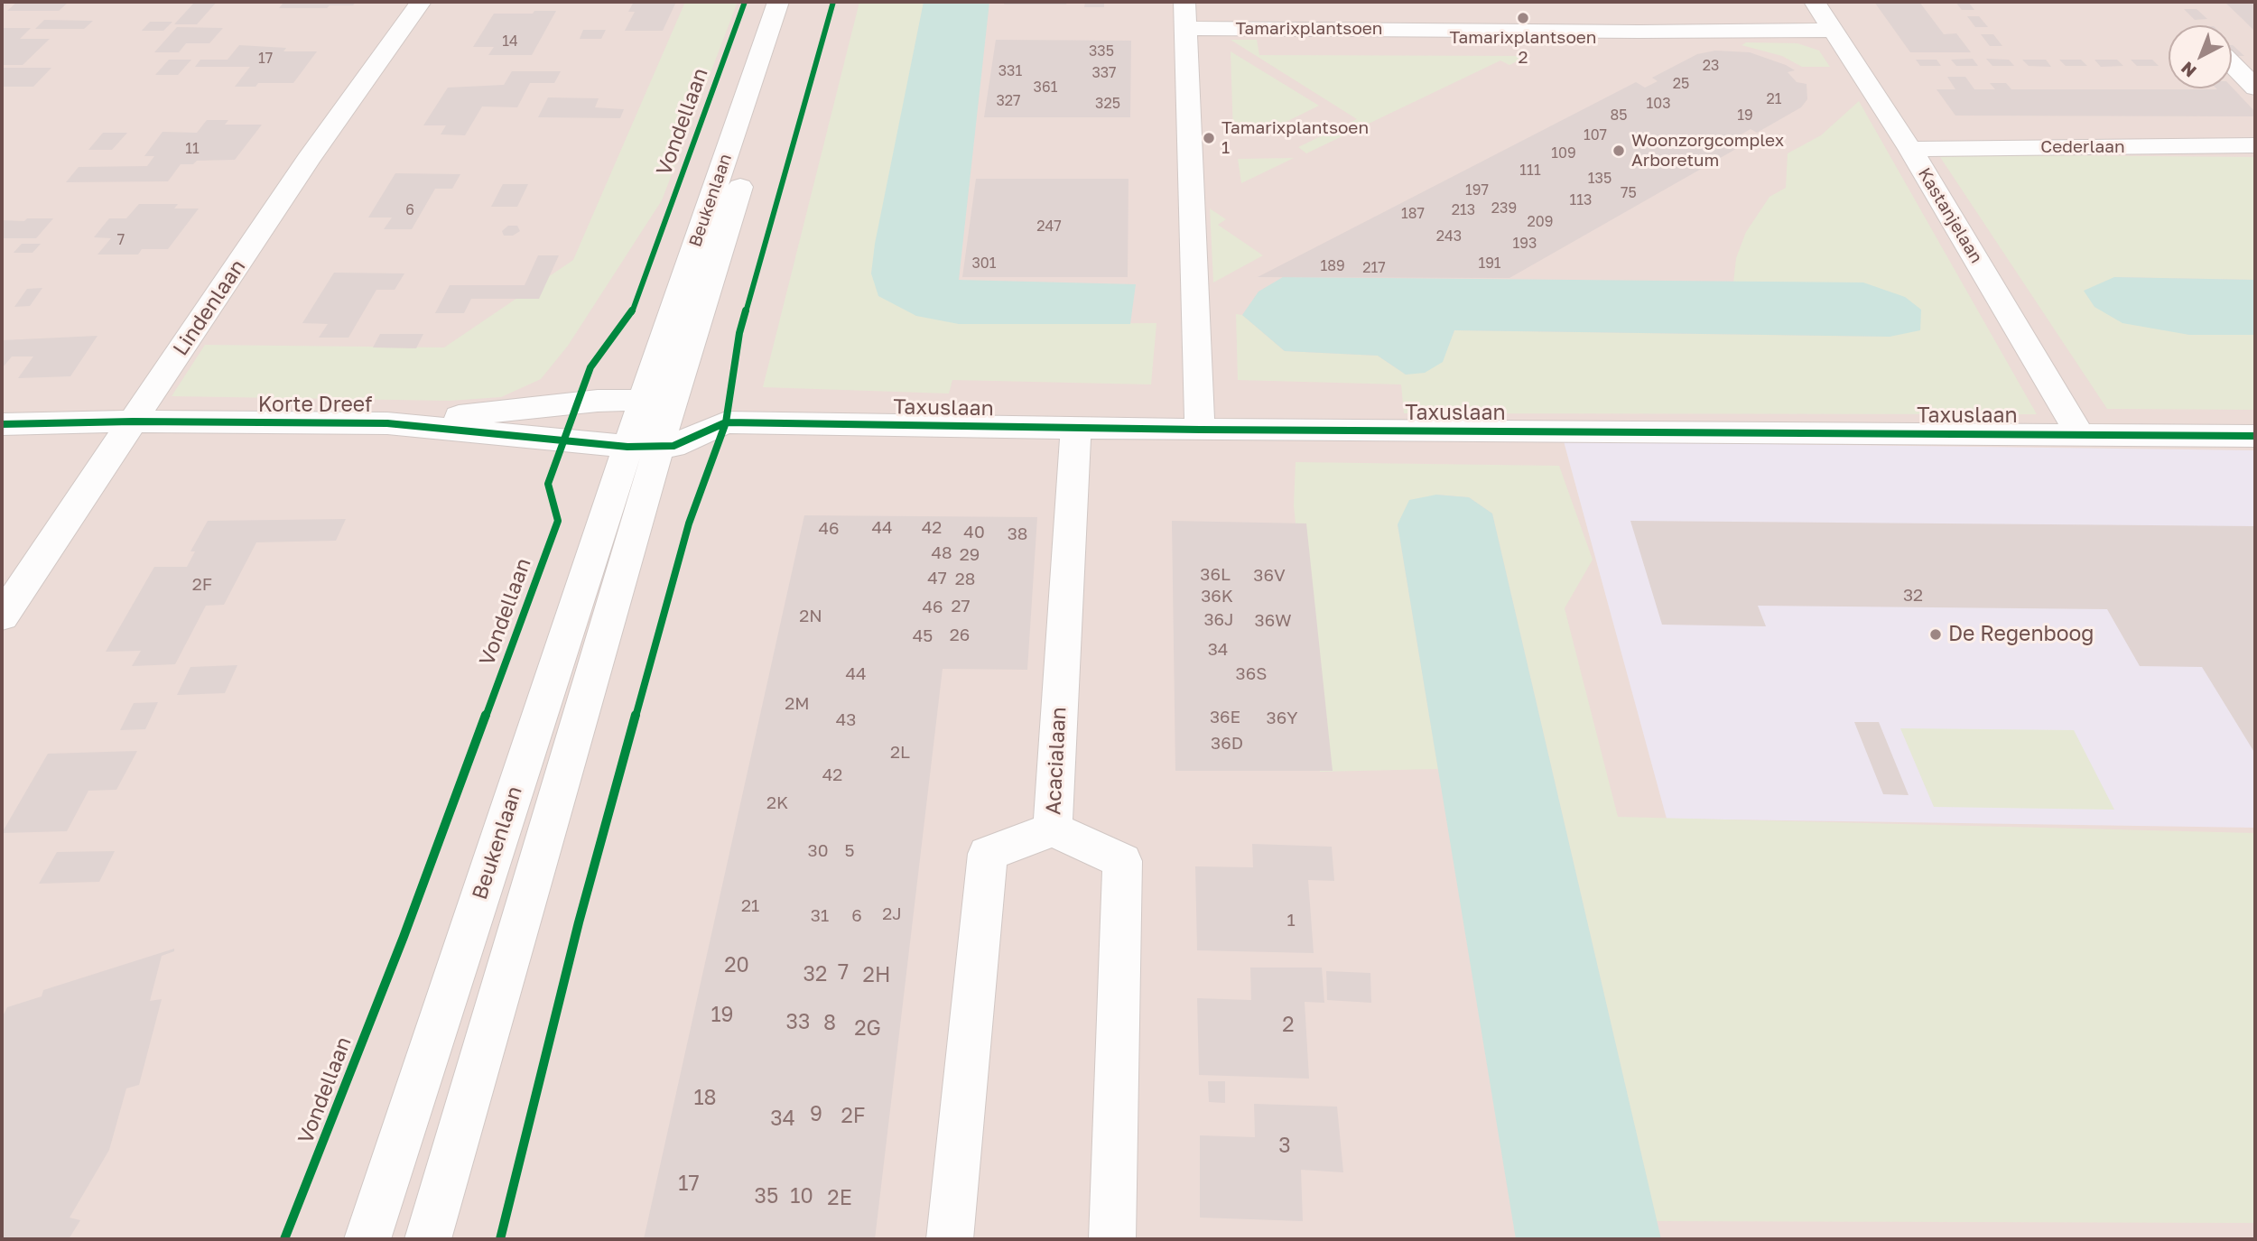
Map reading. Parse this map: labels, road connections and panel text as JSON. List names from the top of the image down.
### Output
{
  "streets": {
    "street": [
      "Tamarixplantsoen",
      "Cederlaan",
      "Beukenlaan",
      "Kastanjelaan",
      "Lindenlaan",
      "Korte Dreef",
      "Taxuslaan",
      "Acacialaan"
    ],
    "cycle path": ["Vondellaan"]
  },
  "crossings": [
    ["Tamarixplantsoen", "Kastanjelaan"],
    ["Cederlaan", "Kastanjelaan"],
    ["Beukenlaan", "Korte Dreef"],
    ["Beukenlaan", "Taxuslaan"],
    ["Kastanjelaan", "Taxuslaan"],
    ["Lindenlaan", "Korte Dreef"],
    ["Korte Dreef", "Taxuslaan"],
    ["Taxuslaan", "Acacialaan"]
  ],
  "places": [
    "Tamarixplantsoen 2",
    "Tamarixplantsoen 1",
    "Woonzorgcomplex Arboretum",
    "De Regenboog"
  ],
  "house_numbers": [
    "14",
    "335",
    "17",
    "23",
    "331",
    "337",
    "25",
    "361",
    "21",
    "327",
    "325",
    "103",
    "85",
    "19",
    "107",
    "11",
    "109",
    "111",
    "135",
    "197",
    "75",
    "113",
    "239",
    "6",
    "213",
    "187",
    "209",
    "247",
    "243",
    "7",
    "193",
    "301",
    "191",
    "189",
    "217",
    "44",
    "42",
    "46",
    "40",
    "38",
    "48",
    "29",
    "36L",
    "36V",
    "47",
    "28",
    "2F",
    "32",
    "36K",
    "27",
    "46",
    "2N",
    "36J",
    "36W",
    "26",
    "45",
    "34",
    "44",
    "36S",
    "2M",
    "36E",
    "36Y",
    "43",
    "36D",
    "2L",
    "42",
    "2K",
    "30",
    "5",
    "21",
    "2J",
    "31",
    "6",
    "1",
    "20",
    "7",
    "32",
    "2H",
    "19",
    "33",
    "8",
    "2",
    "2G",
    "18",
    "9",
    "2F",
    "34",
    "3",
    "17",
    "35",
    "10",
    "2E"
  ],
  "north": "bottom left"
}
